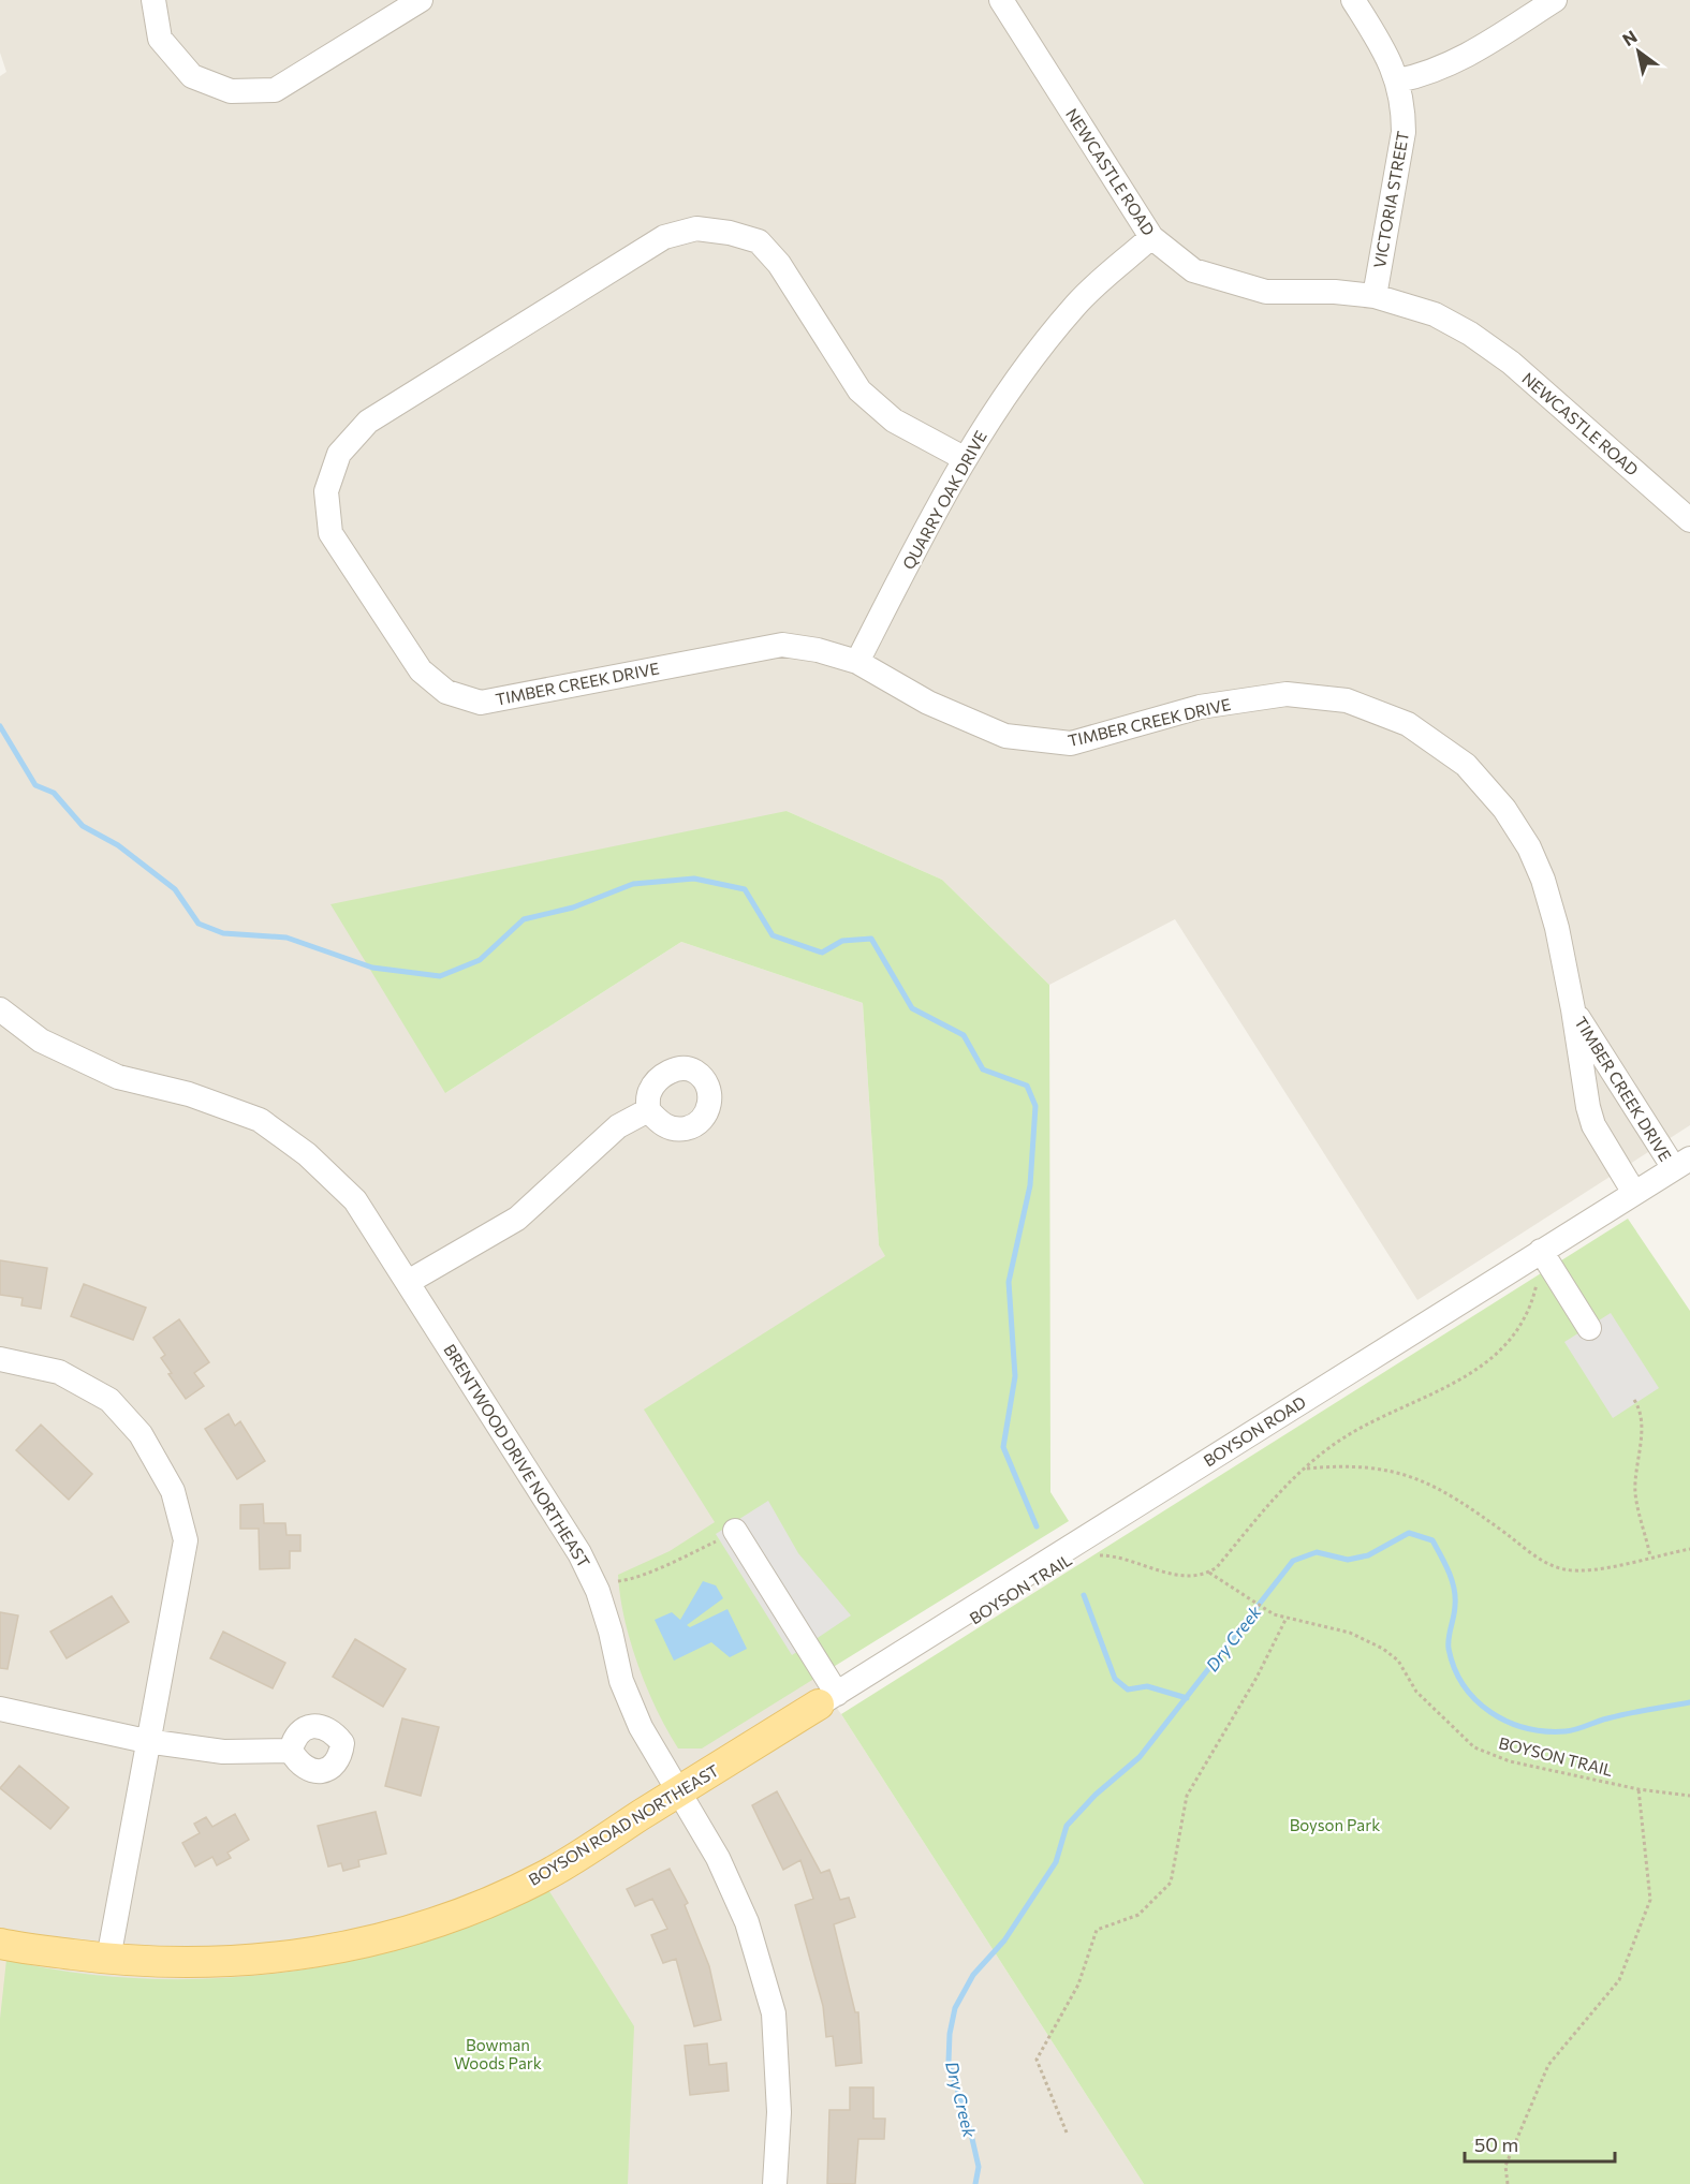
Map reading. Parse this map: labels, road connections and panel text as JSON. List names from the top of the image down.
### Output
{
  "streets": {
    "main road": ["BOYSON ROAD NORTHEAST"],
    "street": [
      "NEWCASTLE ROAD",
      "VICTORIA STREET",
      "QUARRY OAK DRIVE",
      "TIMBER CREEK DRIVE",
      "BOYSON ROAD",
      "BRENTWOOD DRIVE NORTHEAST"
    ],
    "path": ["BOYSON TRAIL"]
  },
  "crossings": [
    ["NEWCASTLE ROAD", "VICTORIA STREET"],
    ["NEWCASTLE ROAD", "QUARRY OAK DRIVE"],
    ["QUARRY OAK DRIVE", "TIMBER CREEK DRIVE"],
    ["TIMBER CREEK DRIVE", "BOYSON ROAD"],
    ["BOYSON ROAD", "BOYSON ROAD NORTHEAST"],
    ["BRENTWOOD DRIVE NORTHEAST", "BOYSON ROAD NORTHEAST"]
  ],
  "water": ["Dry Creek"],
  "parks": ["Boyson Park", "Bowman Woods Park"],
  "scale_bar": "50 m",
  "north": "top left"
}
